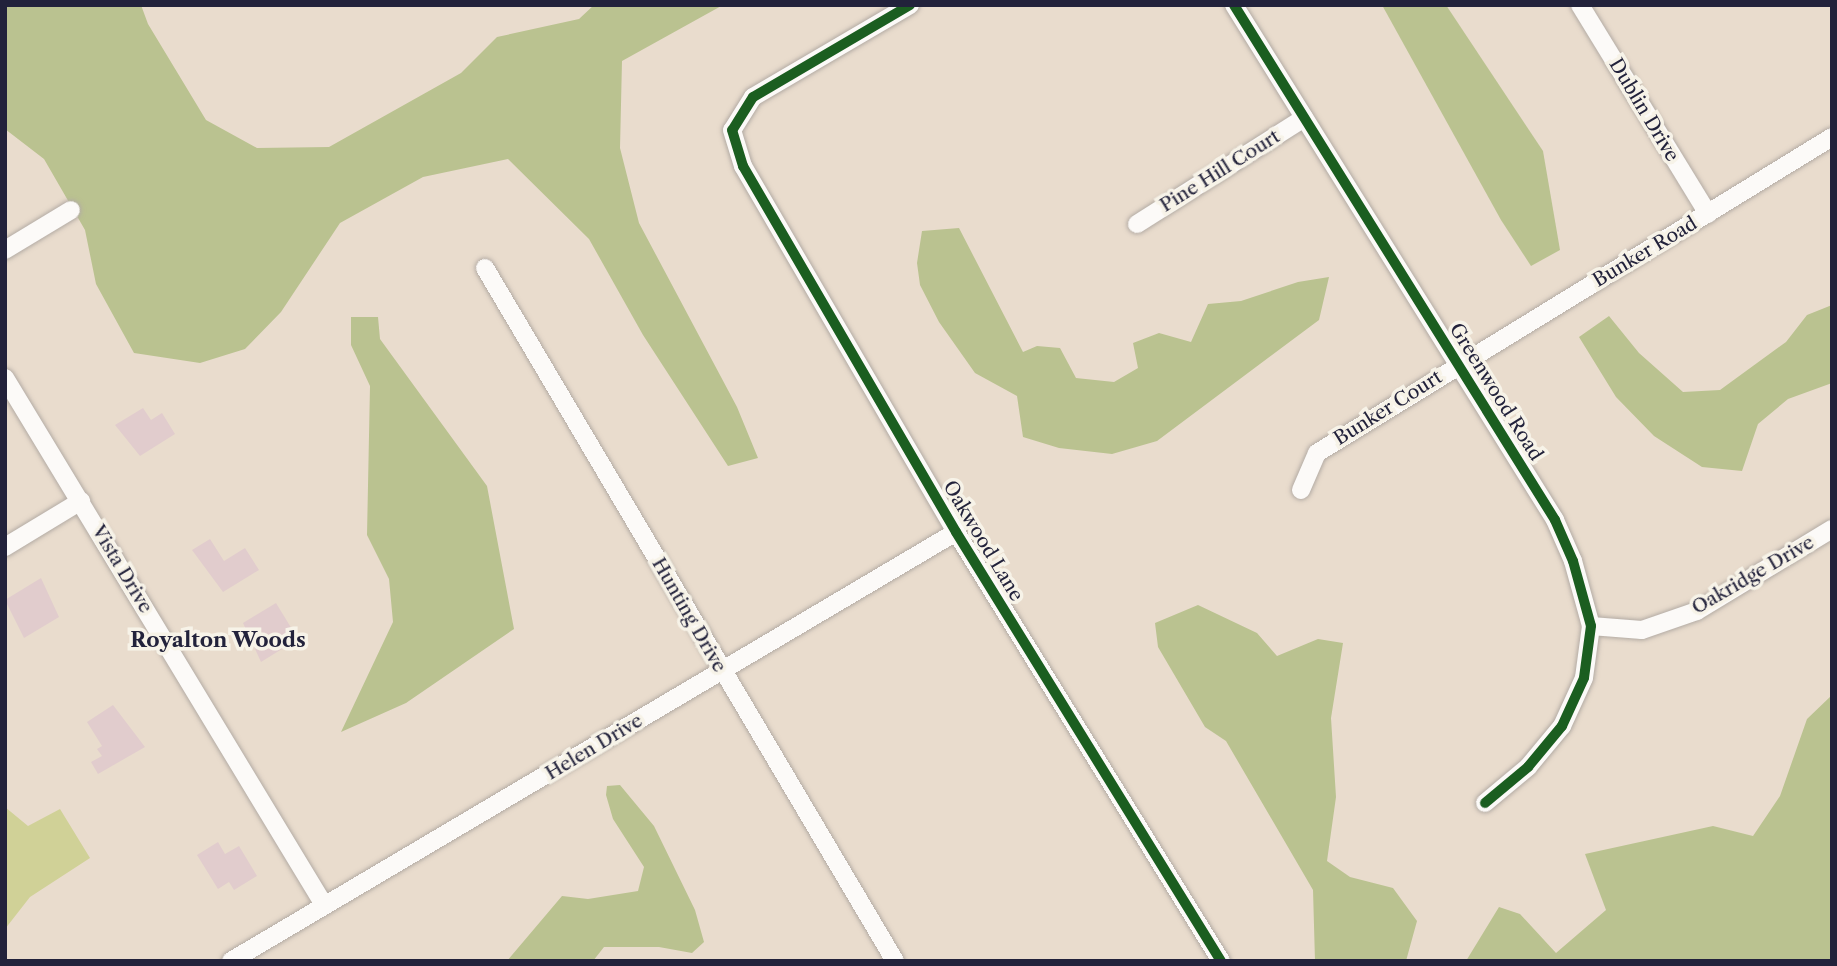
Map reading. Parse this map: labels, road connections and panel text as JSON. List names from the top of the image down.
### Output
{
  "streets": {
    "street": [
      "Dublin Drive",
      "Pine Hill Court",
      "Bunker Road",
      "Greenwood Road",
      "Bunker Court",
      "Oakwood Lane",
      "Vista Drive",
      "Oakridge Drive",
      "Hunting Drive",
      "Helen Drive"
    ]
  },
  "crossings": [
    ["Dublin Drive", "Bunker Road"],
    ["Pine Hill Court", "Greenwood Road"],
    ["Bunker Road", "Greenwood Road"],
    ["Bunker Road", "Bunker Court"],
    ["Greenwood Road", "Bunker Court"],
    ["Greenwood Road", "Oakridge Drive"],
    ["Oakwood Lane", "Helen Drive"],
    ["Vista Drive", "Helen Drive"],
    ["Hunting Drive", "Helen Drive"]
  ],
  "districts": ["Royalton Woods"]
}
